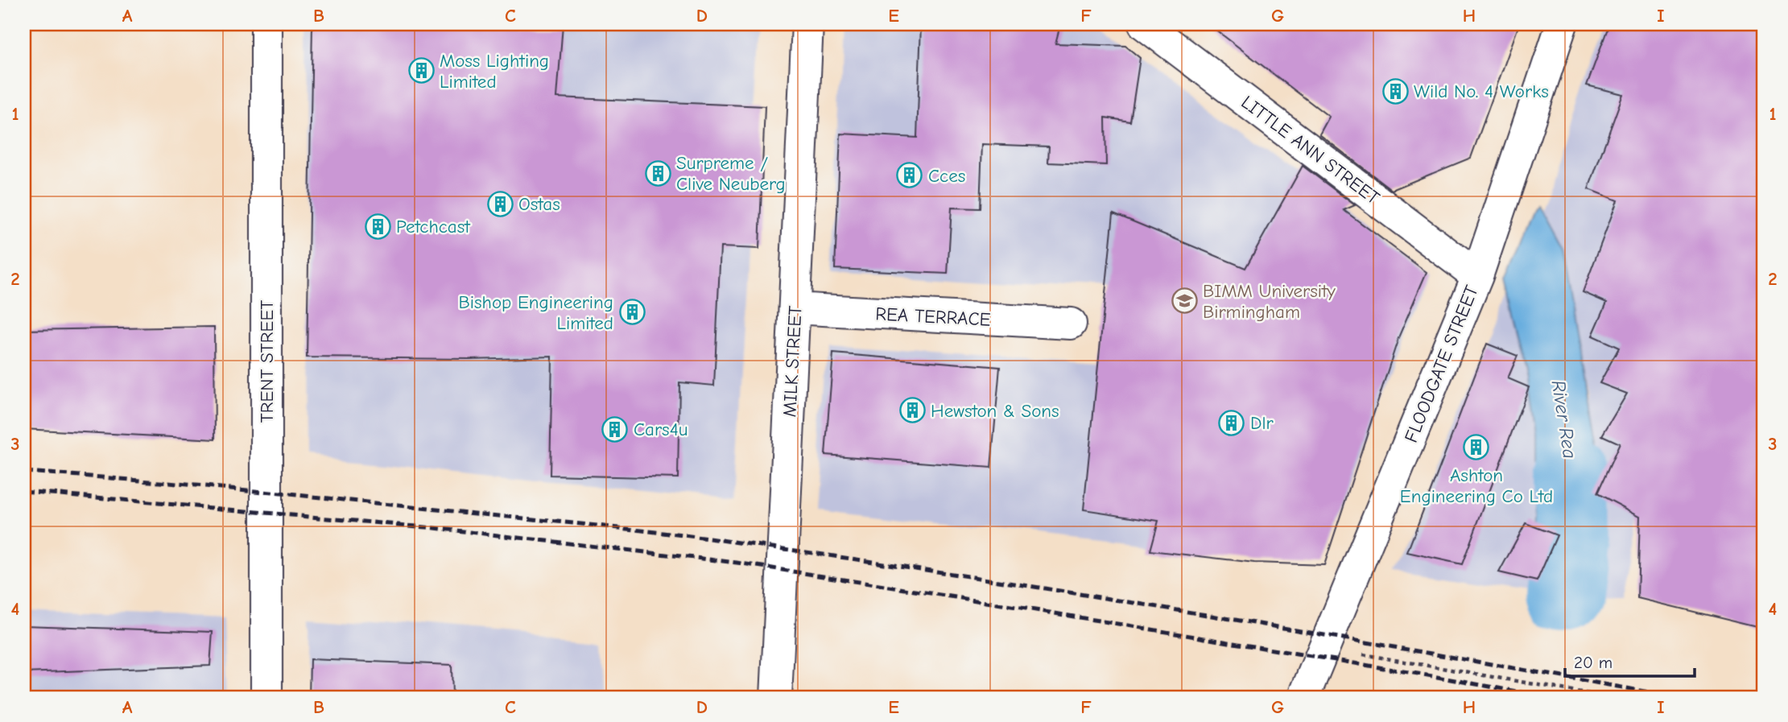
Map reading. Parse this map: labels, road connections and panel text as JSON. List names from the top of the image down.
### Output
{
  "streets": {
    "street": [
      "LITTLE ANN STREET",
      "REA TERRACE",
      "TRENT STREET",
      "MILK STREET",
      "FLOODGATE STREET"
    ]
  },
  "crossings": [
    ["LITTLE ANN STREET", "FLOODGATE STREET"],
    ["REA TERRACE", "MILK STREET"]
  ],
  "water": ["River Rea"],
  "places": {
    "building": [
      "Moss Lighting Limited",
      "Wild No. 4 Works",
      "Surpreme / Clive Neuberg",
      "Cces",
      "Ostas",
      "Petchcast",
      "Bishop Engineering Limited",
      "Hewston & Sons",
      "Dlr",
      "Cars4u",
      "Ashton Engineering Co Ltd"
    ],
    "school or university": ["BIMM University Birmingham"]
  },
  "scale_bar": "20 m",
  "grid": {
    "columns": [
      "A",
      "B",
      "C",
      "D",
      "E",
      "F",
      "G",
      "H",
      "I"
    ],
    "rows": [
      "1",
      "2",
      "3",
      "4"
    ]
  }
}
